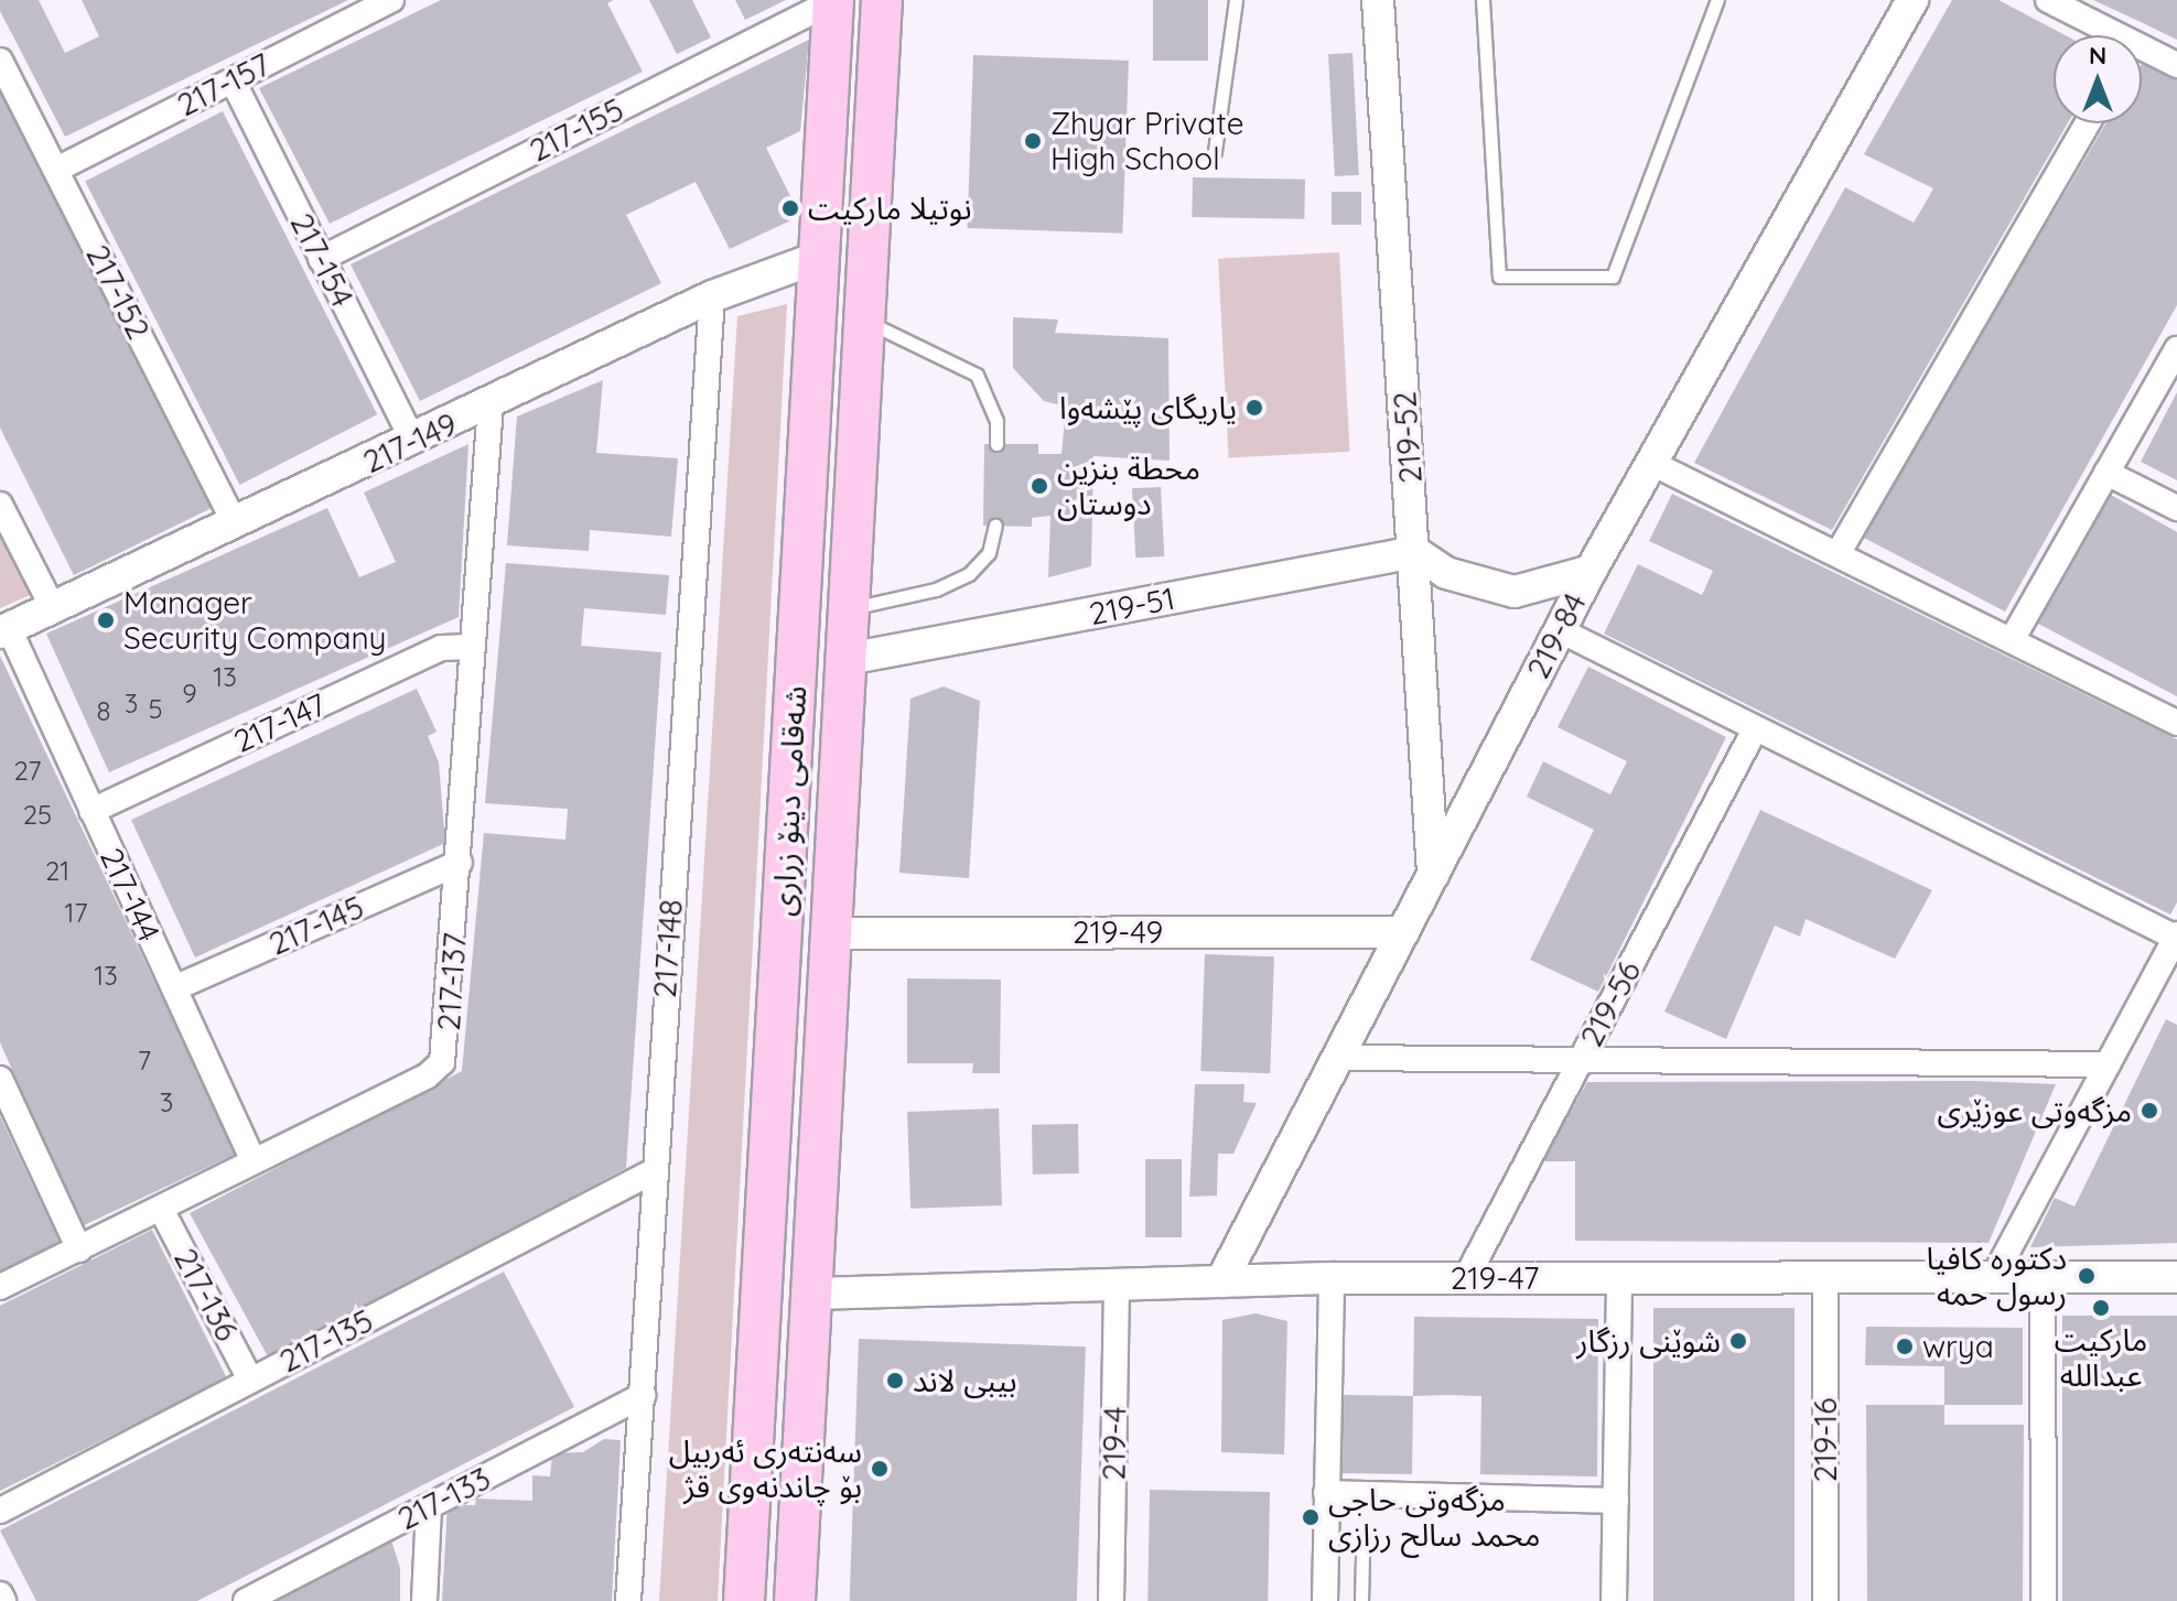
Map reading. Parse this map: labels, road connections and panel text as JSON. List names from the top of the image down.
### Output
{
  "streets": {
    "main road": ["شەقامی دینۆ زراری"],
    "street": [
      "217-157",
      "217-155",
      "217-154",
      "217-152",
      "219-52",
      "217-149",
      "219-51",
      "219-84",
      "217-147",
      "217-144",
      "217-145",
      "219-49",
      "217-148",
      "217-137",
      "219-56",
      "219-47",
      "217-136",
      "217-135",
      "219-16",
      "219-4",
      "217-133"
    ]
  },
  "crossings": [
    ["217-157", "217-154"],
    ["217-157", "217-152"],
    ["217-155", "217-154"],
    ["217-155", "شەقامی دینۆ زراری"],
    ["217-154", "217-149"],
    ["217-152", "217-149"],
    ["219-52", "219-51"],
    ["219-52", "219-84"],
    ["217-149", "شەقامی دینۆ زراری"],
    ["217-149", "217-144"],
    ["217-149", "217-148"],
    ["217-149", "217-137"],
    ["219-51", "شەقامی دینۆ زراری"],
    ["219-84", "219-49"],
    ["219-84", "219-47"],
    ["217-147", "217-144"],
    ["217-147", "217-137"],
    ["شەقامی دینۆ زراری", "219-49"],
    ["شەقامی دینۆ زراری", "219-47"],
    ["217-144", "217-145"],
    ["217-144", "217-137"],
    ["217-145", "217-137"],
    ["217-148", "217-135"],
    ["217-148", "217-133"],
    ["217-137", "217-136"],
    ["219-56", "219-47"],
    ["219-47", "219-16"],
    ["219-47", "219-4"],
    ["217-136", "217-135"]
  ],
  "places": [
    "Zhyar Private High School",
    "نوتیلا مارکیت",
    "یاریگای پێشەوا",
    "محطة بنزين دوستان",
    "Manager Security Company",
    "مزگه‌وتی عوزێری",
    "دکتورە کافیا رسول حمە",
    "ماركيت عبدالله",
    "شوێنی رزگار",
    "wrya",
    "بيبى لاند",
    "سەنتەری ئەربیل بۆ چاندنەوی قژ",
    "مزگەوتی حاجی محمد سالح رزازی"
  ],
  "house_numbers": [
    "13",
    "9",
    "3",
    "5",
    "8",
    "27",
    "25",
    "21",
    "17",
    "13",
    "7",
    "3"
  ],
  "north": "top"
}
